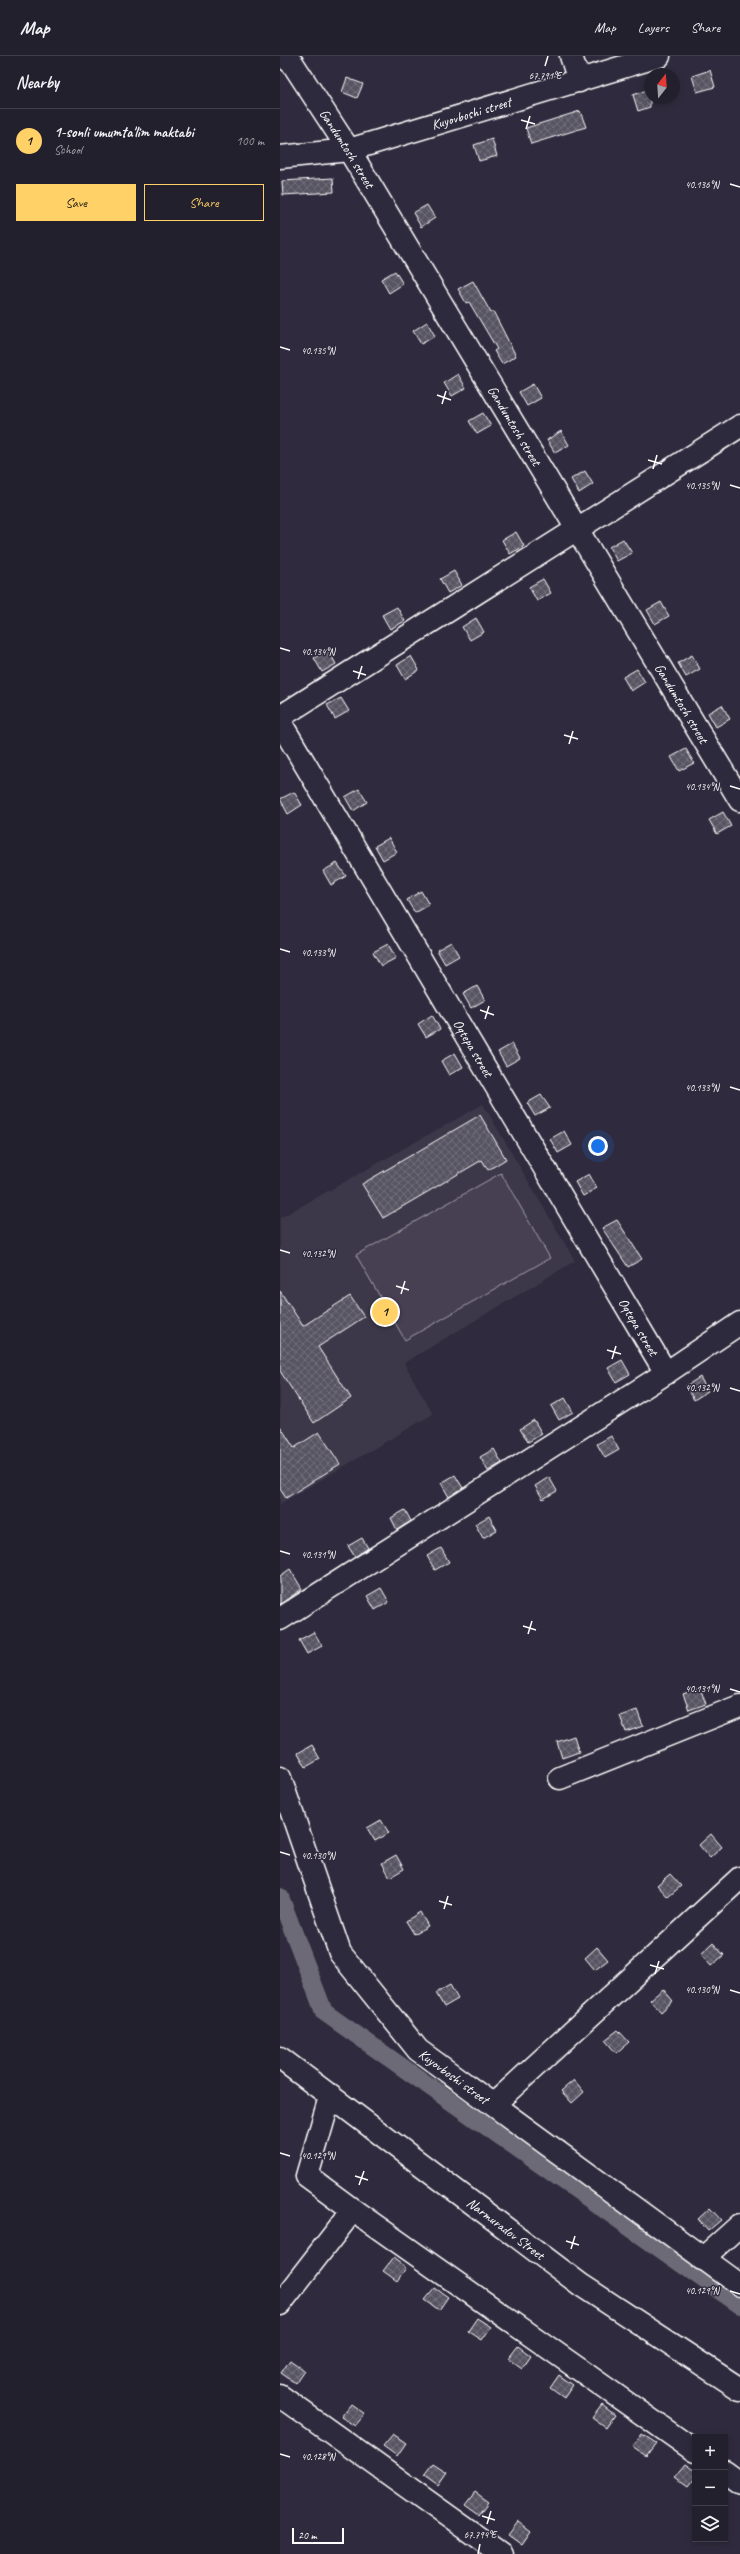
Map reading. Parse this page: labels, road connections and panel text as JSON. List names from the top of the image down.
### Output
{
  "streets": {
    "street": [
      "Kuyovboshi street",
      "Gandumtosh street",
      "Oqtepa street",
      "Narmuradov Street"
    ]
  },
  "crossings": [
    ["Kuyovboshi street", "Gandumtosh street"]
  ],
  "scale_bar": "20 m",
  "north": "top",
  "page": {
    "header": "Map",
    "nav": ["Map", "Layers", "Share"],
    "heading": "Nearby",
    "list": [
      {
        "mark": "1",
        "name": "1-sonli umumta'lim maktabi",
        "note": "School",
        "value": "100 m"
      }
    ],
    "buttons": ["Save", "Share"],
    "pins": "1",
    "map_buttons": ["+", "−"],
    "scale": "20 m"
  },
  "coordinates": [
    "67.791°E",
    "40.136°N",
    "40.135°N",
    "40.134°N",
    "40.133°N",
    "40.132°N",
    "40.131°N",
    "40.130°N",
    "40.129°N",
    "40.128°N",
    "67.794°E"
  ]
}
